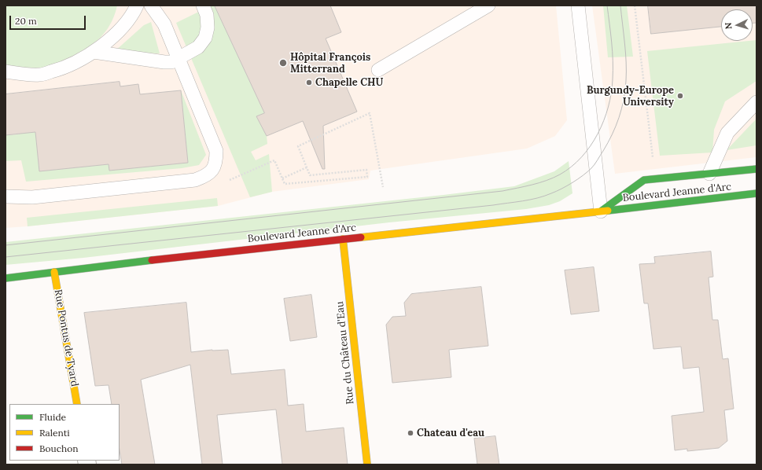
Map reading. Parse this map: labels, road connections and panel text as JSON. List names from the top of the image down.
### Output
{
  "streets": {
    "main road": ["Boulevard Jeanne d'Arc", "Rue Pontus de Tyard", "Rue du Château d'Eau"]
  },
  "crossings": [
    ["Boulevard Jeanne d'Arc", "Rue Pontus de Tyard"],
    ["Boulevard Jeanne d'Arc", "Rue du Château d'Eau"]
  ],
  "places": [
    "Hôpital François Mitterrand",
    "Chapelle CHU",
    "Burgundy-Europe University",
    "Chateau d'eau"
  ],
  "legend": ["Fluide", "Ralenti", "Bouchon"],
  "scale_bar": "20 m",
  "north": "left"
}
